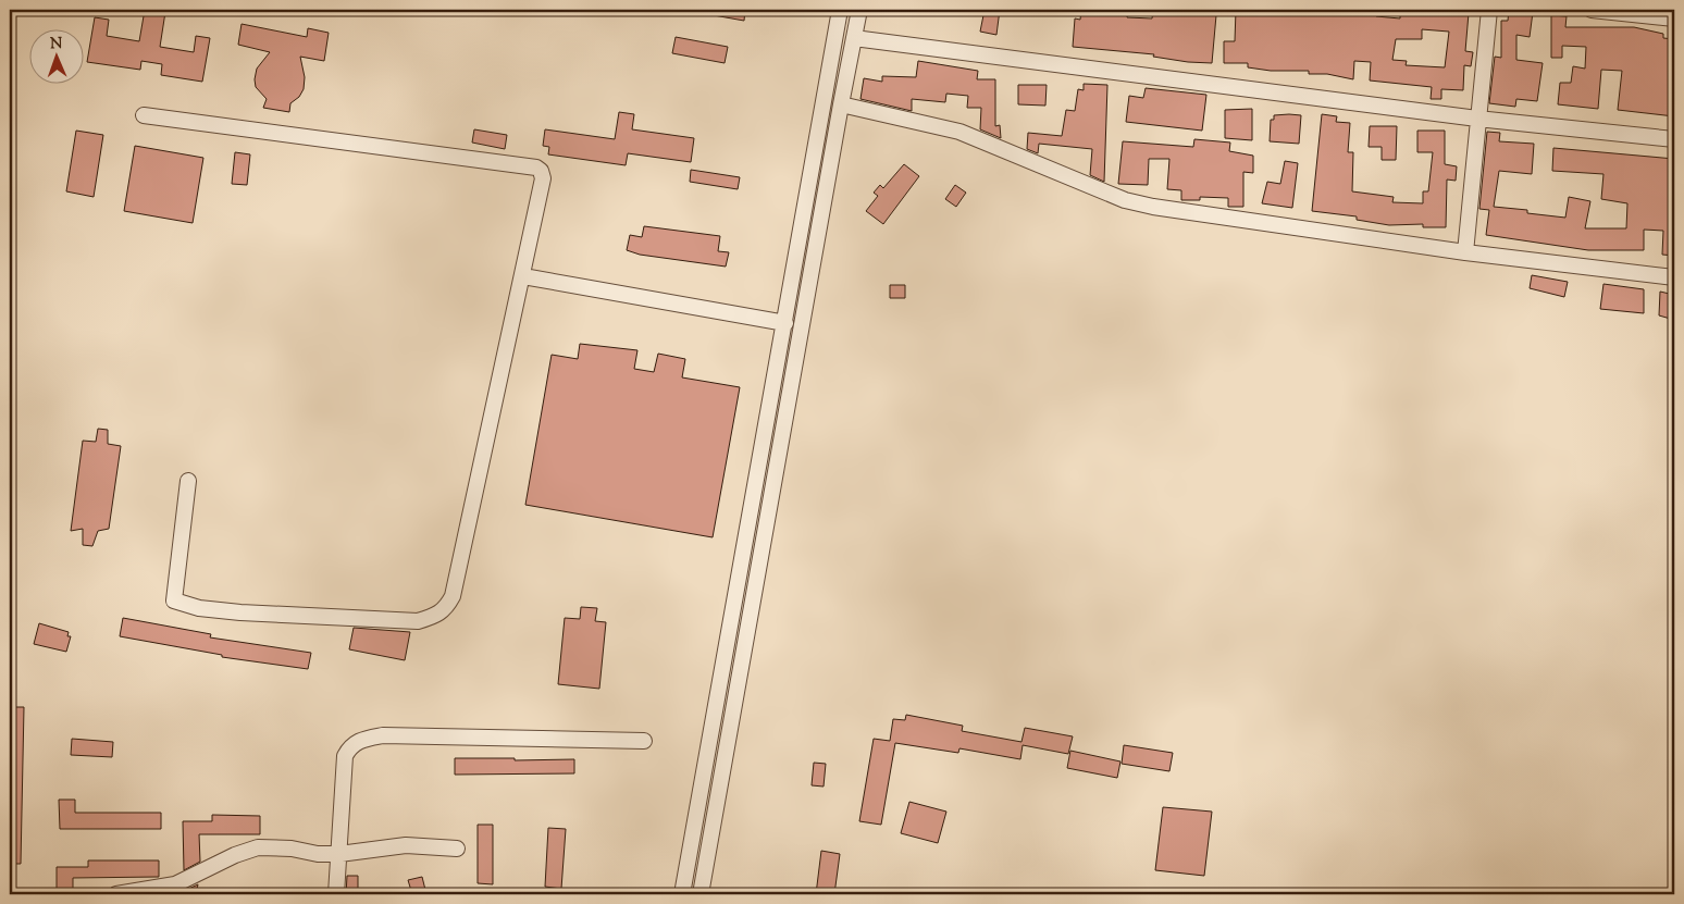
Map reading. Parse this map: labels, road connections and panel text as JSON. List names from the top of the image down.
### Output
{
  "north": "top"
}
